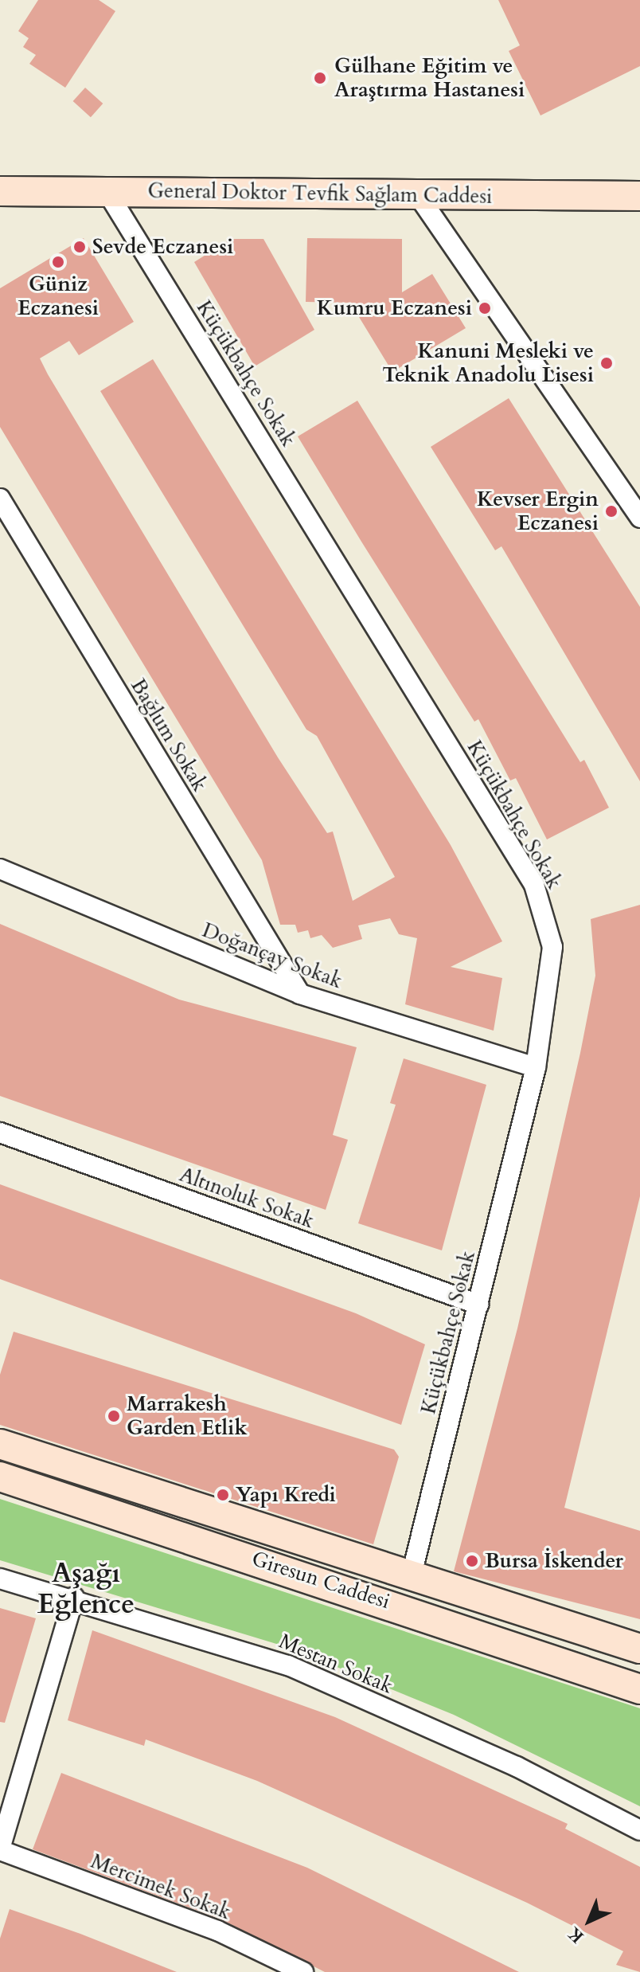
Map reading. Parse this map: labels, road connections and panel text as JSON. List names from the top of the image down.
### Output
{
  "streets": {
    "main road": ["General Doktor Tevfik Sağlam Caddesi", "Giresun Caddesi"],
    "street": [
      "Küçükbahçe Sokak",
      "Bağlum Sokak",
      "Doğançay Sokak",
      "Altınoluk Sokak",
      "Mestan Sokak",
      "Mercimek Sokak"
    ]
  },
  "crossings": [
    ["General Doktor Tevfik Sağlam Caddesi", "Küçükbahçe Sokak"],
    ["Küçükbahçe Sokak", "Doğançay Sokak"],
    ["Küçükbahçe Sokak", "Altınoluk Sokak"],
    ["Küçükbahçe Sokak", "Giresun Caddesi"],
    ["Bağlum Sokak", "Doğançay Sokak"]
  ],
  "districts": ["Aşağı Eğlence"],
  "places": [
    "Gülhane Eğitim ve Araştırma Hastanesi",
    "Sevde Eczanesi",
    "Güniz Eczanesi",
    "Kumru Eczanesi",
    "Kanuni Mesleki ve Teknik Anadolu Lisesi",
    "Kevser Ergin Eczanesi",
    "Marrakesh Garden Etlik",
    "Yapı Kredi",
    "Bursa İskender"
  ],
  "north": "bottom left"
}
